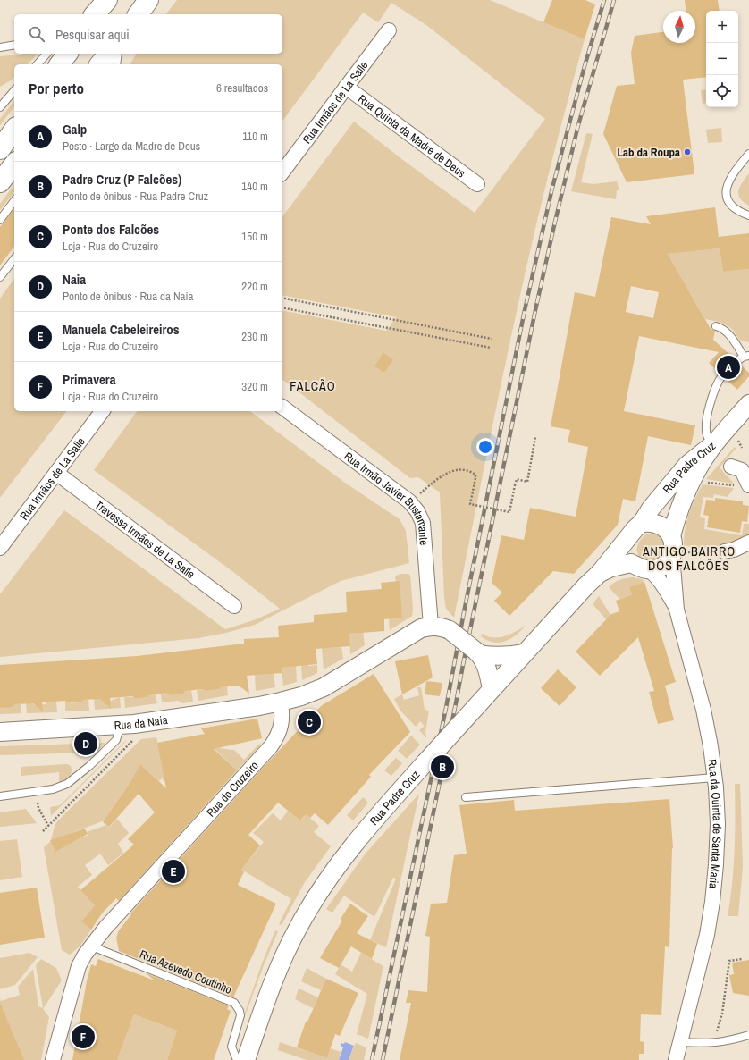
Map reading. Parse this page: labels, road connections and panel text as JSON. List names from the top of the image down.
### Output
{
  "streets": {
    "street": [
      "Rua Irmãos de La Salle",
      "Rua Quinta da Madre de Deus",
      "Rua Padre Cruz",
      "Rua Irmão Javier Bustamante",
      "Travessa Irmãos de La Salle",
      "Rua da Naia",
      "Rua do Cruzeiro",
      "Rua da Quinta de Santa Maria"
    ],
    "lane": ["Rua Azevedo Coutinho"]
  },
  "crossings": [
    ["Rua Irmãos de La Salle", "Rua Quinta da Madre de Deus"],
    ["Rua Irmãos de La Salle", "Travessa Irmãos de La Salle"],
    ["Rua Padre Cruz", "Rua da Quinta de Santa Maria"],
    ["Rua da Naia", "Rua do Cruzeiro"],
    ["Rua do Cruzeiro", "Rua Azevedo Coutinho"]
  ],
  "districts": ["FALCÃO", "ANTIGO BAIRRO DOS FALCÕES"],
  "places": ["Lab da Roupa"],
  "north": "top",
  "page": {
    "map_buttons": ["+", "−"],
    "search": "Pesquisar aqui",
    "heading": ["Por perto", "6 resultados"],
    "list": [
      {
        "mark": "A",
        "name": "Galp",
        "note": "Posto · Largo da Madre de Deus",
        "value": "110 m"
      },
      {
        "mark": "B",
        "name": "Padre Cruz (P Falcões)",
        "note": "Ponto de ônibus · Rua Padre Cruz",
        "value": "140 m"
      },
      {
        "mark": "C",
        "name": "Ponte dos Falcões",
        "note": "Loja · Rua do Cruzeiro",
        "value": "150 m"
      },
      {
        "mark": "D",
        "name": "Naia",
        "note": "Ponto de ônibus · Rua da Naia",
        "value": "220 m"
      },
      {
        "mark": "E",
        "name": "Manuela Cabeleireiros",
        "note": "Loja · Rua do Cruzeiro",
        "value": "230 m"
      },
      {
        "mark": "F",
        "name": "Primavera",
        "note": "Loja · Rua do Cruzeiro",
        "value": "320 m"
      }
    ],
    "pins": [
      "A",
      "C",
      "D",
      "B",
      "E",
      "F"
    ]
  }
}
